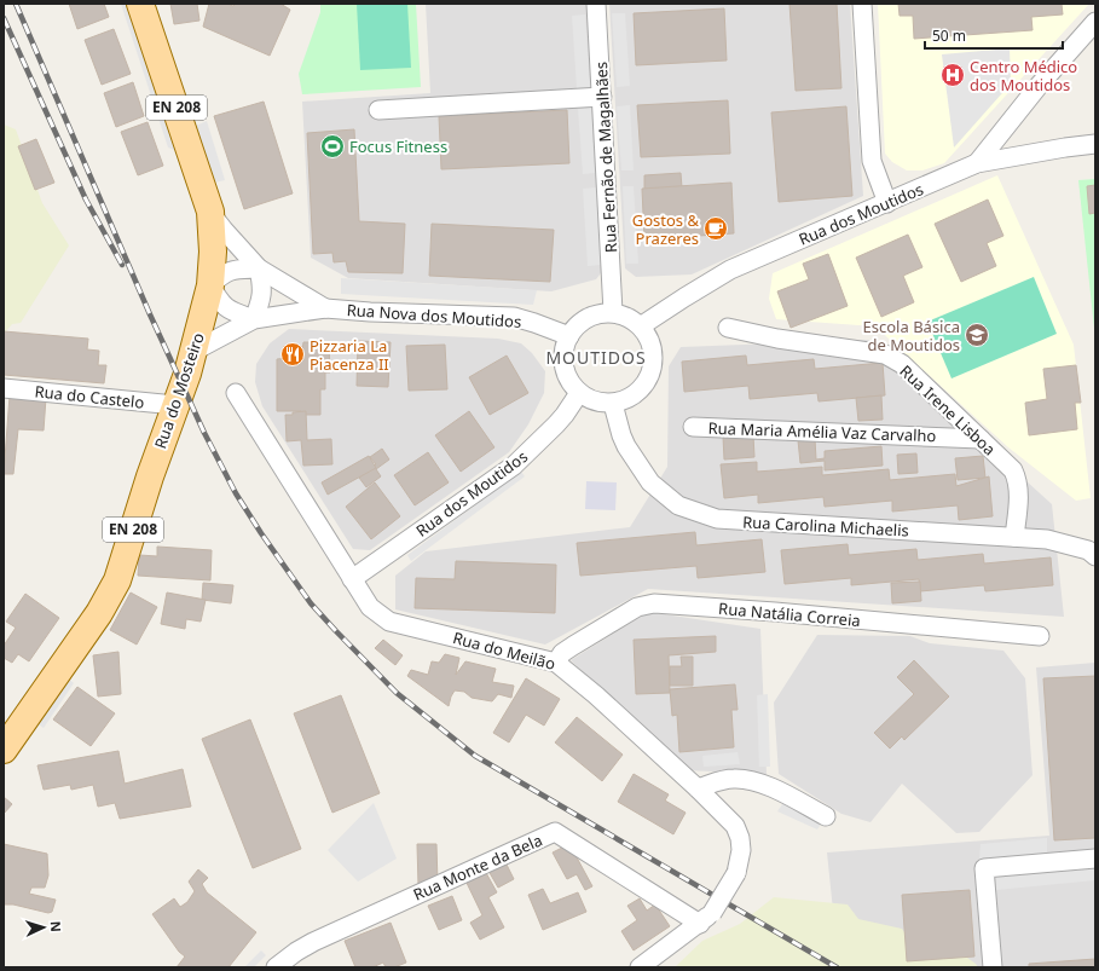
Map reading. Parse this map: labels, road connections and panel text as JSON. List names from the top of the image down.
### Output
{
  "streets": {
    "main road": ["EN 208", "Rua do Mosteiro"],
    "street": [
      "Rua Fernão de Magalhães",
      "Rua dos Moutidos",
      "Rua Nova dos Moutidos",
      "Rua do Castelo",
      "Rua Irene Lisboa",
      "Rua Maria Amélia Vaz Carvalho",
      "Rua Carolina Michaelis",
      "Rua Natália Correia",
      "Rua do Meilão",
      "Rua Monte da Bela"
    ]
  },
  "crossings": [
    ["Rua Fernão de Magalhães", "Rua dos Moutidos"],
    ["Rua Fernão de Magalhães", "Rua Nova dos Moutidos"],
    ["Rua Fernão de Magalhães", "Rua Carolina Michaelis"],
    ["Rua dos Moutidos", "Rua Nova dos Moutidos"],
    ["Rua dos Moutidos", "Rua Carolina Michaelis"],
    ["Rua dos Moutidos", "Rua do Meilão"],
    ["Rua Nova dos Moutidos", "Rua do Mosteiro"],
    ["Rua Nova dos Moutidos", "Rua Carolina Michaelis"],
    ["Rua do Mosteiro", "Rua do Castelo"],
    ["Rua Irene Lisboa", "Rua Maria Amélia Vaz Carvalho"],
    ["Rua Irene Lisboa", "Rua Carolina Michaelis"],
    ["Rua Natália Correia", "Rua do Meilão"],
    ["Rua do Meilão", "Rua Monte da Bela"]
  ],
  "districts": ["MOUTIDOS"],
  "places": {
    "hospital": ["Centro Médico dos Moutidos"],
    "sports": ["Focus Fitness"],
    "cafe": ["Gostos & Prazeres"],
    "school or university": ["Escola Básica de Moutidos"],
    "restaurant": ["Pizzaria La Piacenza II"]
  },
  "scale_bar": "50 m",
  "north": "right"
}
